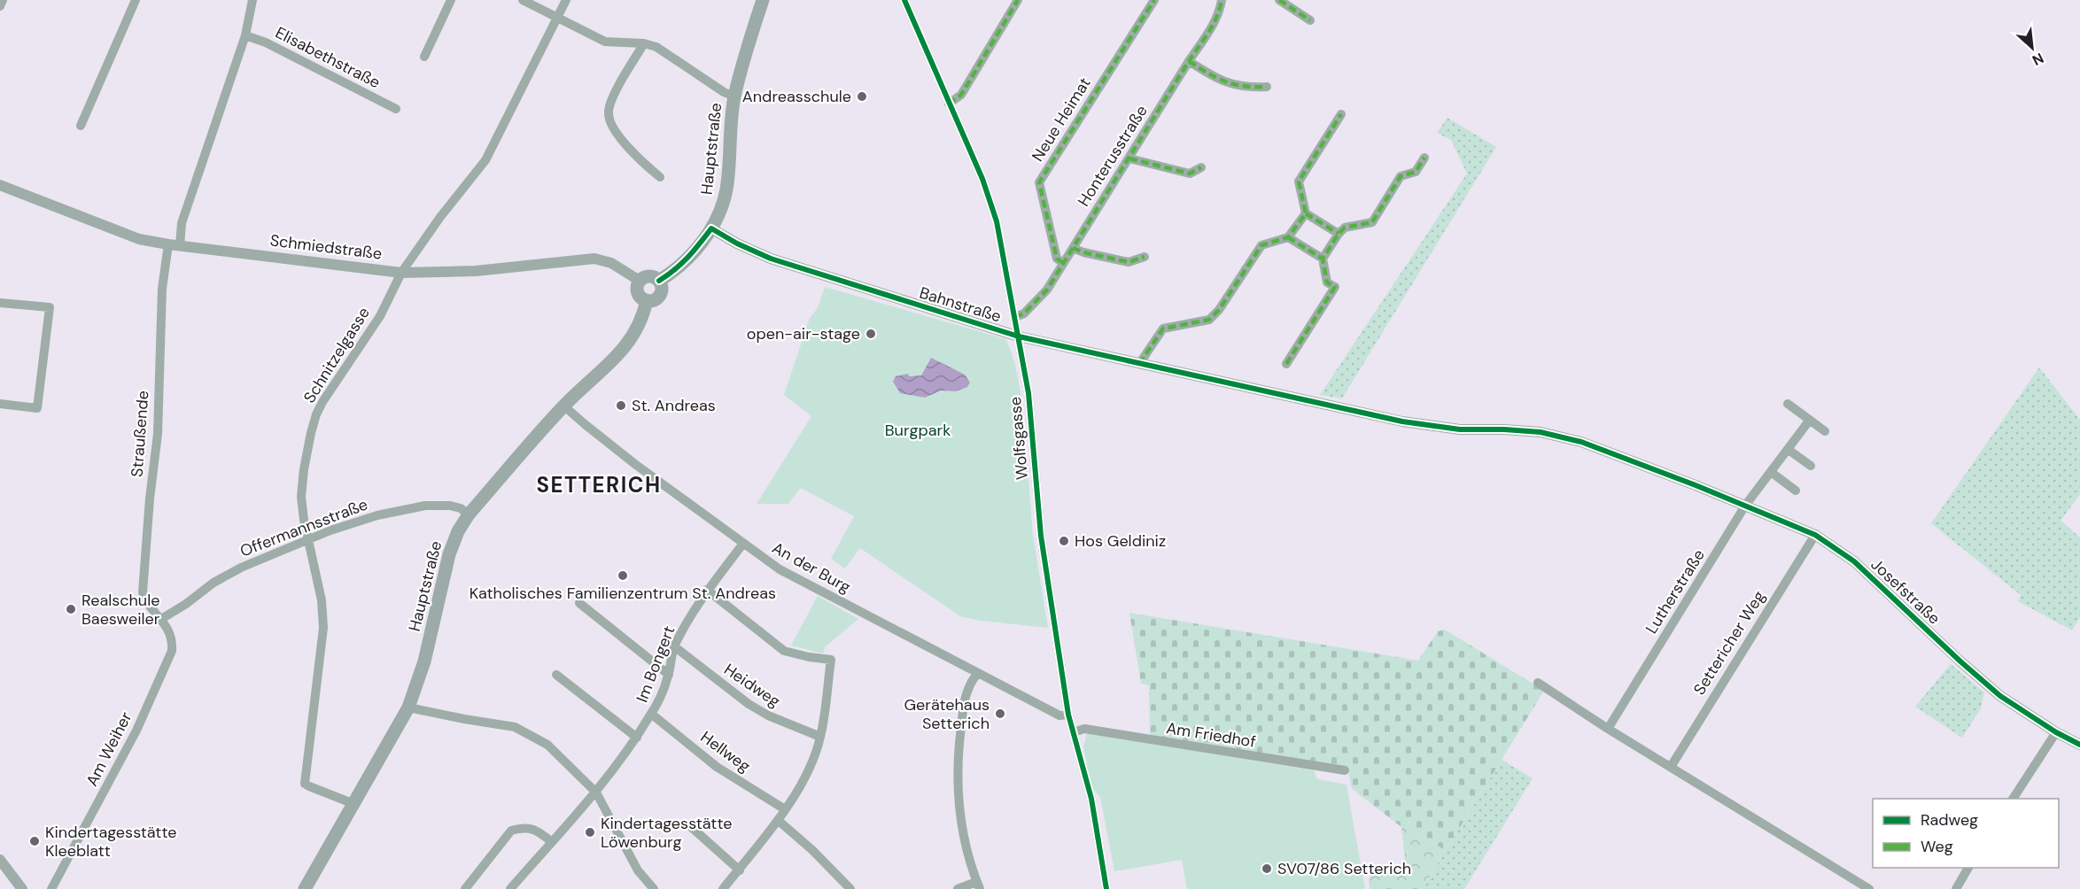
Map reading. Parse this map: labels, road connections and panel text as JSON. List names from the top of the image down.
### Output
{
  "streets": {
    "main road": ["Hauptstraße"],
    "street": [
      "Elisabethstraße",
      "Neue Heimat",
      "Honterusstraße",
      "Schmiedstraße",
      "Bahnstraße",
      "Schnitzelgasse",
      "Straußende",
      "Wolfsgasse",
      "Offermannsstraße",
      "An der Burg",
      "Lutherstraße",
      "Josefstraße",
      "Settericher Weg",
      "Im Bongert",
      "Heidweg",
      "Am Friedhof",
      "Am Weiher",
      "Hellweg"
    ]
  },
  "crossings": [
    ["Elisabethstraße", "Straußende"],
    ["Neue Heimat", "Honterusstraße"],
    ["Hauptstraße", "Schmiedstraße"],
    ["Hauptstraße", "Bahnstraße"],
    ["Hauptstraße", "Schnitzelgasse"],
    ["Hauptstraße", "Offermannsstraße"],
    ["Hauptstraße", "An der Burg"],
    ["Honterusstraße", "Wolfsgasse"],
    ["Schmiedstraße", "Schnitzelgasse"],
    ["Schmiedstraße", "Straußende"],
    ["Bahnstraße", "Wolfsgasse"],
    ["Bahnstraße", "Josefstraße"],
    ["Schnitzelgasse", "Offermannsstraße"],
    ["Straußende", "Offermannsstraße"],
    ["Straußende", "Am Weiher"],
    ["Wolfsgasse", "An der Burg"],
    ["Wolfsgasse", "Am Friedhof"],
    ["Offermannsstraße", "Am Weiher"],
    ["An der Burg", "Im Bongert"],
    ["Lutherstraße", "Josefstraße"],
    ["Josefstraße", "Settericher Weg"],
    ["Im Bongert", "Heidweg"],
    ["Im Bongert", "Hellweg"]
  ],
  "districts": ["SETTERICH"],
  "parks": ["Burgpark"],
  "places": [
    "Andreasschule",
    "open-air-stage",
    "St. Andreas",
    "Hos Geldiniz",
    "Katholisches Familienzentrum St. Andreas",
    "Realschule Baesweiler",
    "Gerätehaus Setterich",
    "Kindertagesstätte Löwenburg",
    "Kindertagesstätte Kleeblatt",
    "SV07/86 Setterich"
  ],
  "legend": ["Radweg", "Weg"],
  "north": "bottom right"
}
